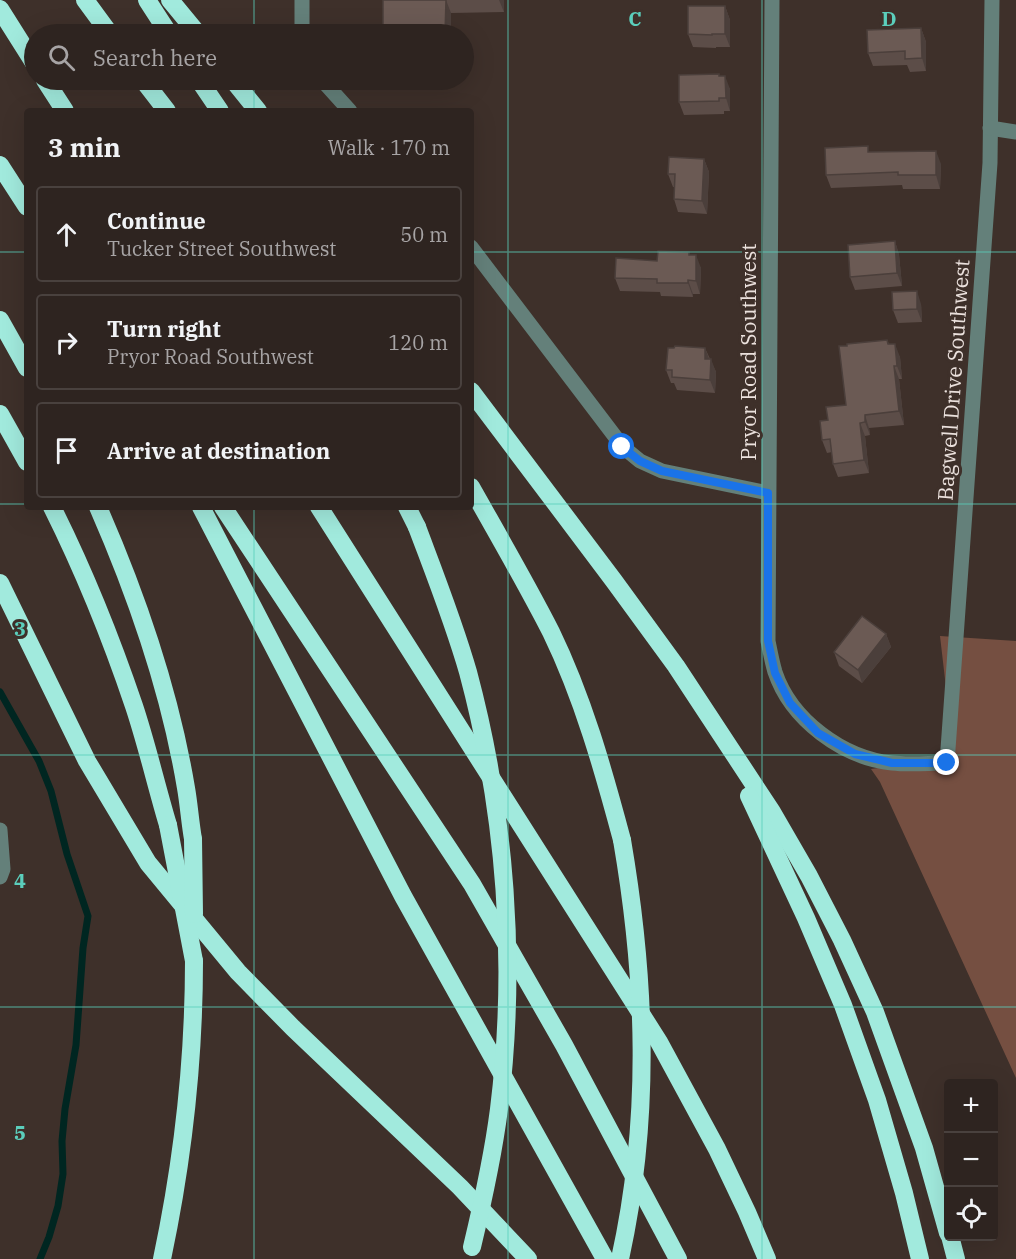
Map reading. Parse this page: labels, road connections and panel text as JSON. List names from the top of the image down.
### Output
{
  "streets": {
    "street": ["Pryor Road Southwest", "Bagwell Drive Southwest"]
  },
  "crossings": [
    ["Pryor Road Southwest", "Bagwell Drive Southwest"]
  ],
  "page": {
    "search": "Search here",
    "heading": ["3 min", "Walk · 170 m"],
    "list": [
      ["Continue", "Tucker Street Southwest", "50 m"],
      ["Turn right", "Pryor Road Southwest", "120 m"],
      "Arrive at destination"
    ],
    "map_buttons": ["+", "−"]
  },
  "grid": {
    "columns": ["C", "D"],
    "rows": ["3", "4", "5"]
  }
}
